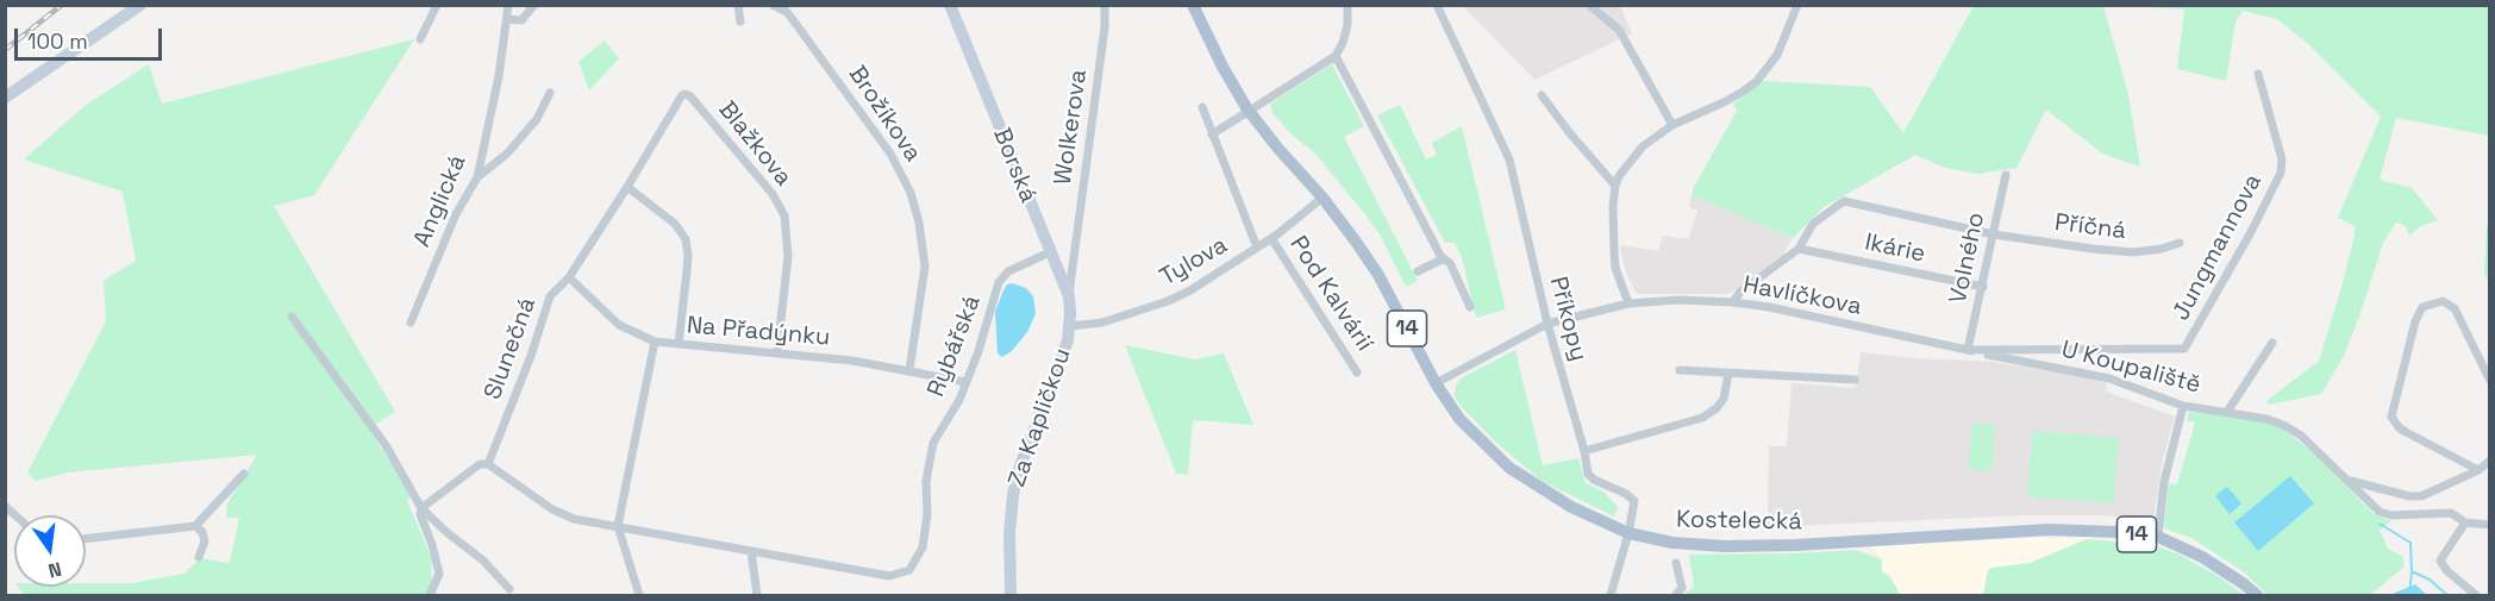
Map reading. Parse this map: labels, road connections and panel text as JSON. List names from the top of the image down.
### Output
{
  "streets": {
    "main road": ["14", "Kostelecká"],
    "street": [
      "Brožíkova",
      "Wolkerova",
      "Blažkova",
      "Borská",
      "Anglická",
      "Příčná",
      "Jungmannova",
      "Ikárie",
      "Volného",
      "Tylova",
      "Pod Kalvárií",
      "Havlíčkova",
      "Příkopy",
      "Na Přadýnku",
      "Rybářská",
      "Slunečná",
      "U Koupaliště",
      "Za Kapličkou"
    ]
  },
  "crossings": [
    ["Brožíkova", "Na Přadýnku"],
    ["Wolkerova", "Borská"],
    ["Blažkova", "Na Přadýnku"],
    ["Blažkova", "Slunečná"],
    ["Borská", "Tylova"],
    ["Borská", "Rybářská"],
    ["Borská", "Za Kapličkou"],
    ["Příčná", "Ikárie"],
    ["Příčná", "Volného"],
    ["Jungmannova", "Havlíčkova"],
    ["Ikárie", "Volného"],
    ["Volného", "Havlíčkova"],
    ["Volného", "U Koupaliště"],
    ["Tylova", "Pod Kalvárií"],
    ["Tylova", "14"],
    ["Tylova", "Za Kapličkou"],
    ["Tylova", "Kostelecká"],
    ["Havlíčkova", "Příkopy"],
    ["Havlíčkova", "U Koupaliště"],
    ["Havlíčkova", "Kostelecká"],
    ["Příkopy", "Kostelecká"],
    ["14", "Kostelecká"],
    ["Na Přadýnku", "Rybářská"],
    ["Na Přadýnku", "Slunečná"],
    ["Rybářská", "Slunečná"]
  ],
  "scale_bar": "100 m",
  "north": "bottom"
}
